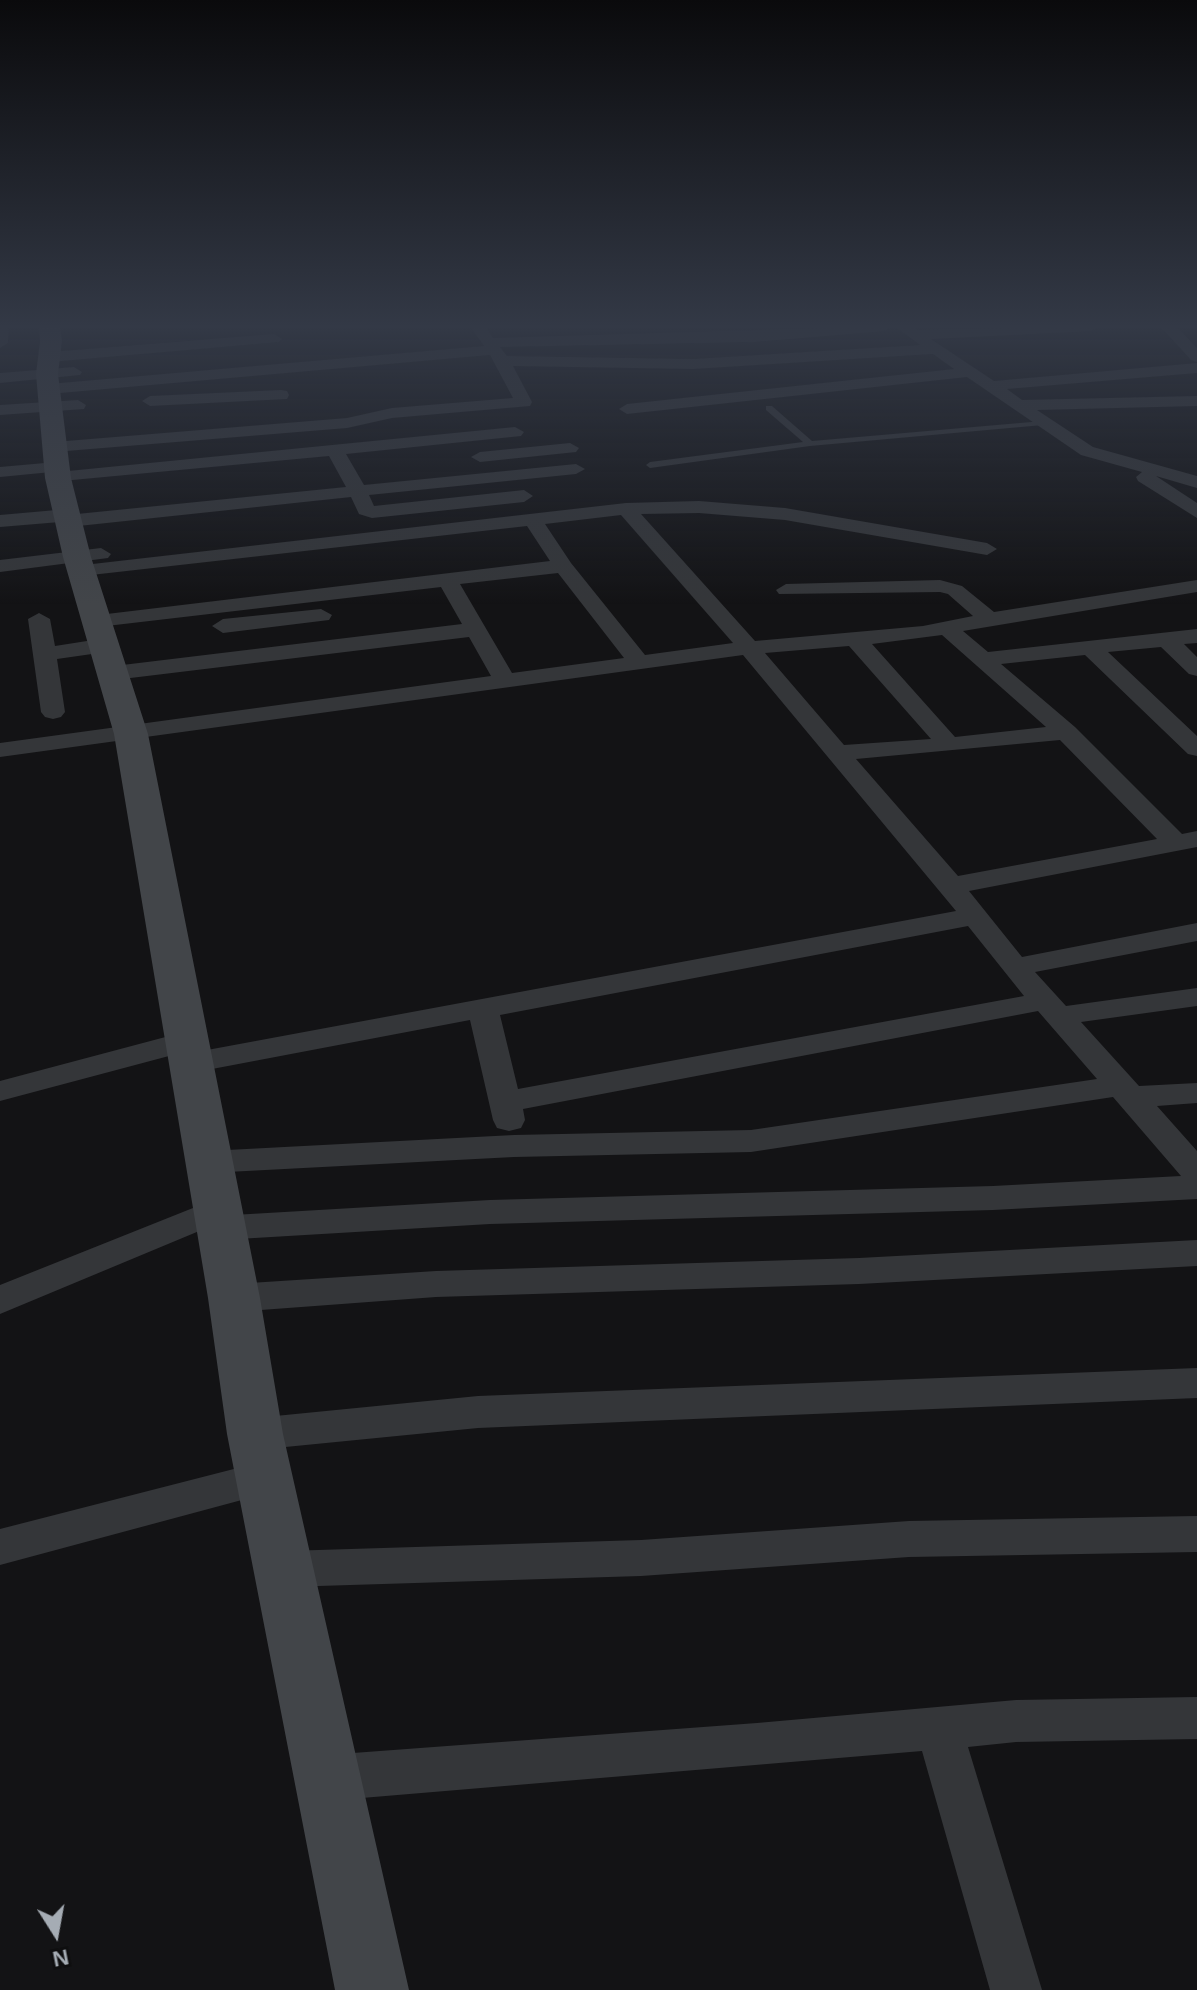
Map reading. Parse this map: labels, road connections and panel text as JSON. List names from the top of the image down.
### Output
{
  "north": "bottom"
}
